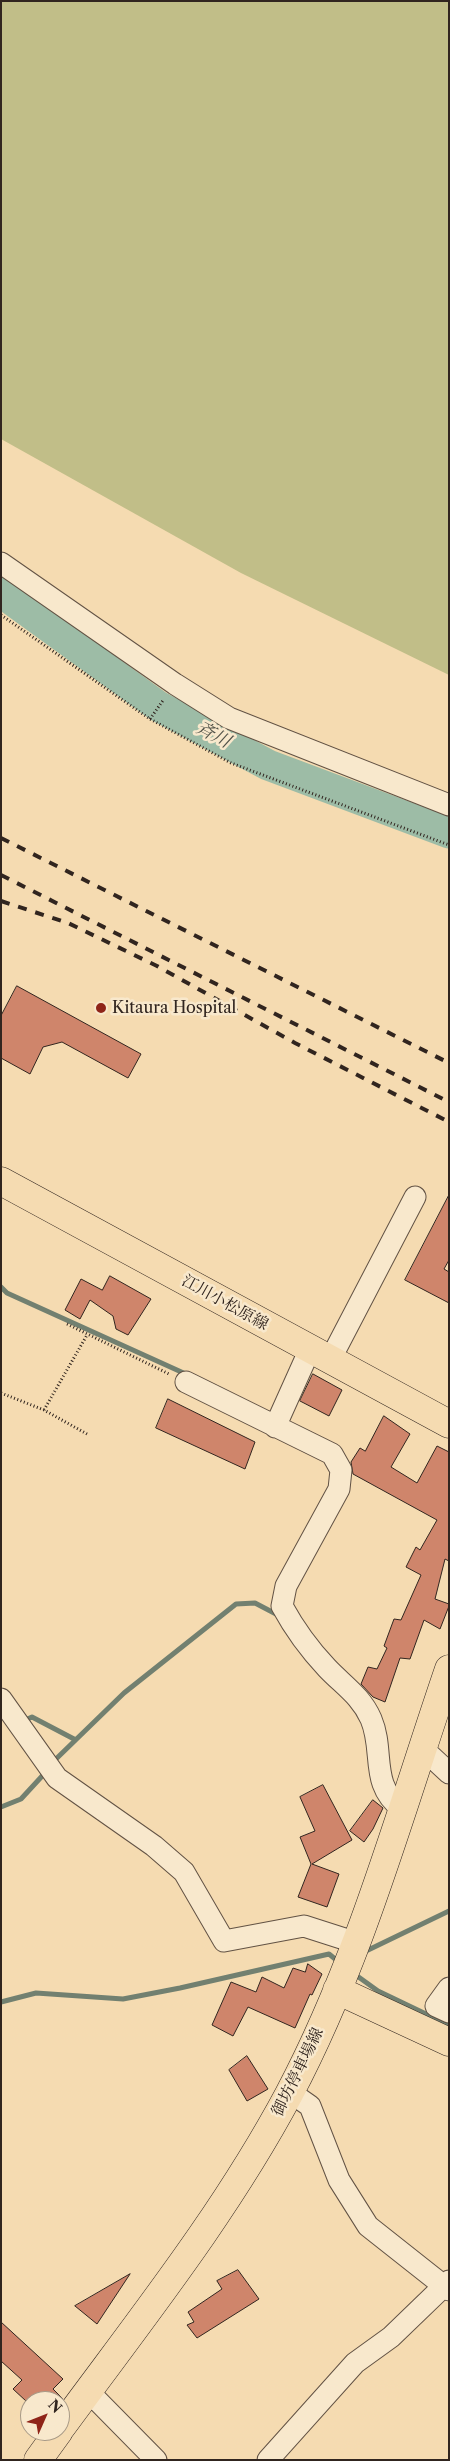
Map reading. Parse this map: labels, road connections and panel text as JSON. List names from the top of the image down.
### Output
{
  "streets": {
    "main road": ["江川小松原線", "御坊停車場線"]
  },
  "water": ["斉川"],
  "places": ["Kitaura Hospital"],
  "north": "top right"
}
